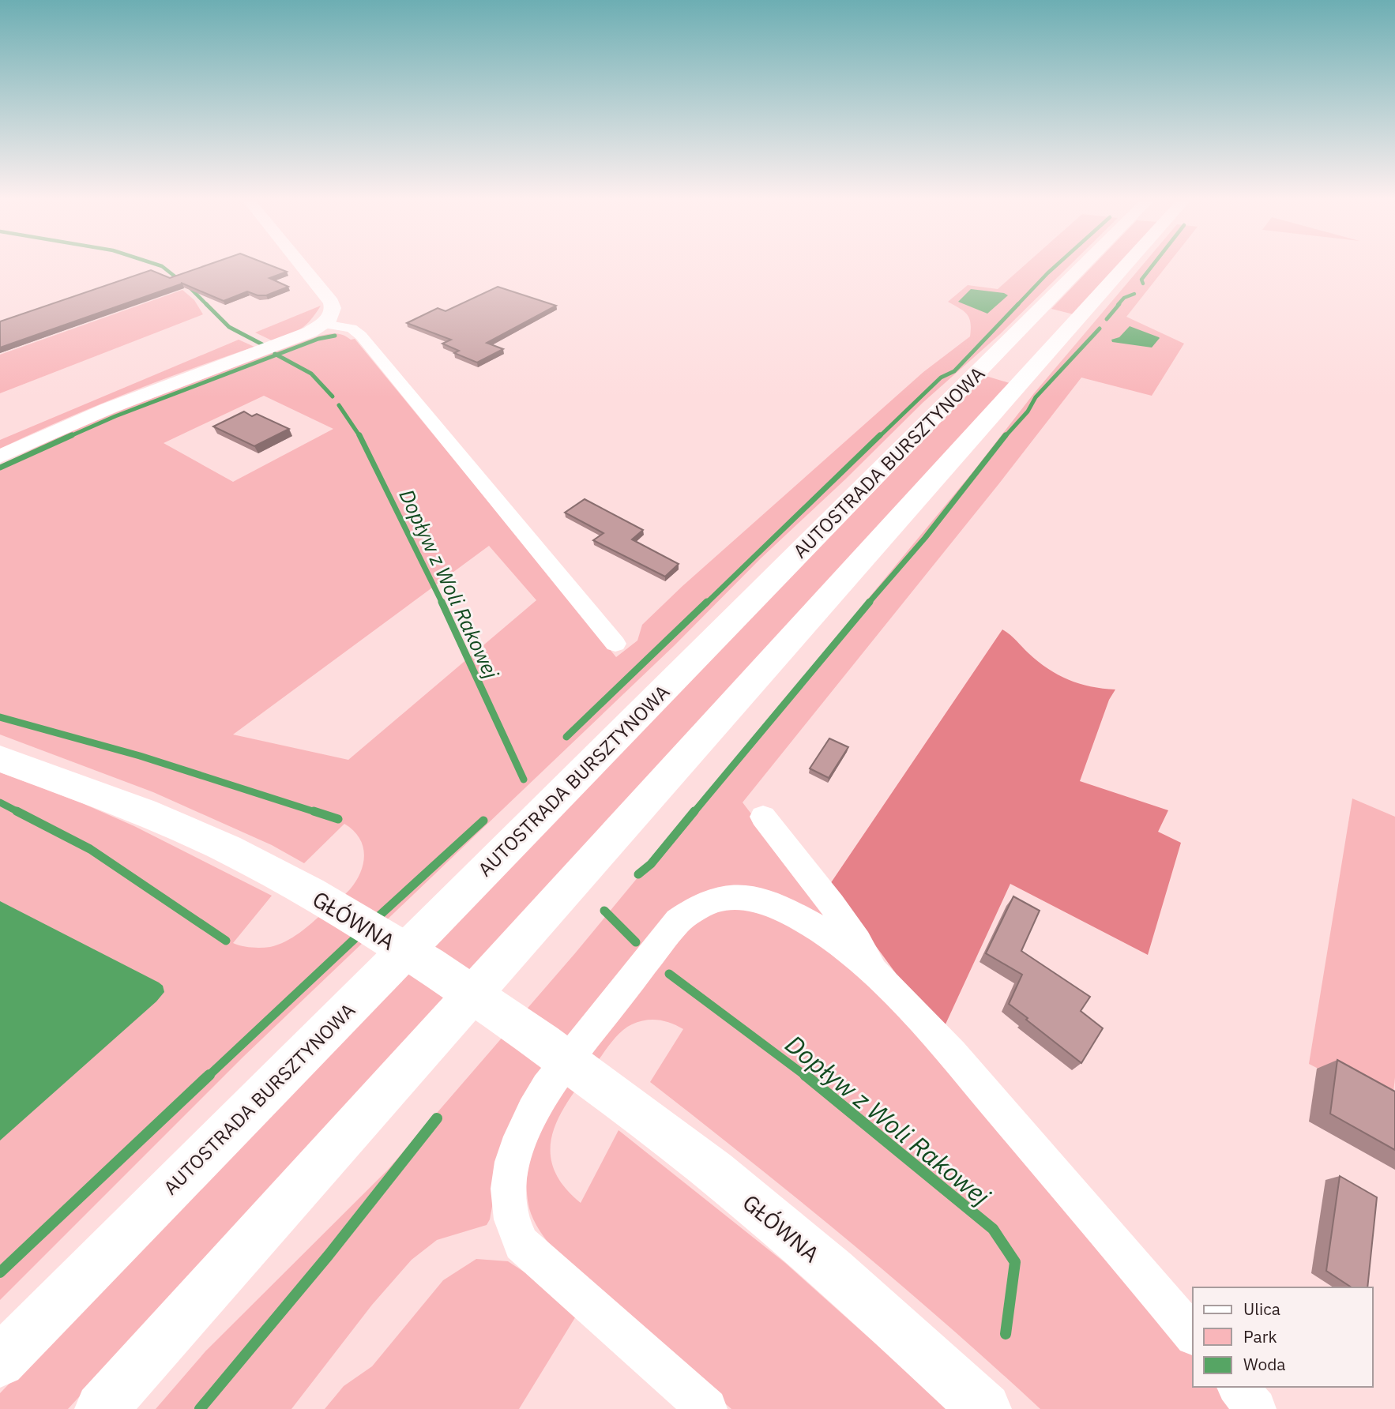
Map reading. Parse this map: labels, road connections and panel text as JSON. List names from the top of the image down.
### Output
{
  "streets": {
    "main road": ["AUTOSTRADA BURSZTYNOWA", "GŁÓWNA"]
  },
  "water": ["Dopływ z Woli Rakowej"],
  "legend": ["Ulica", "Park", "Woda"]
}
